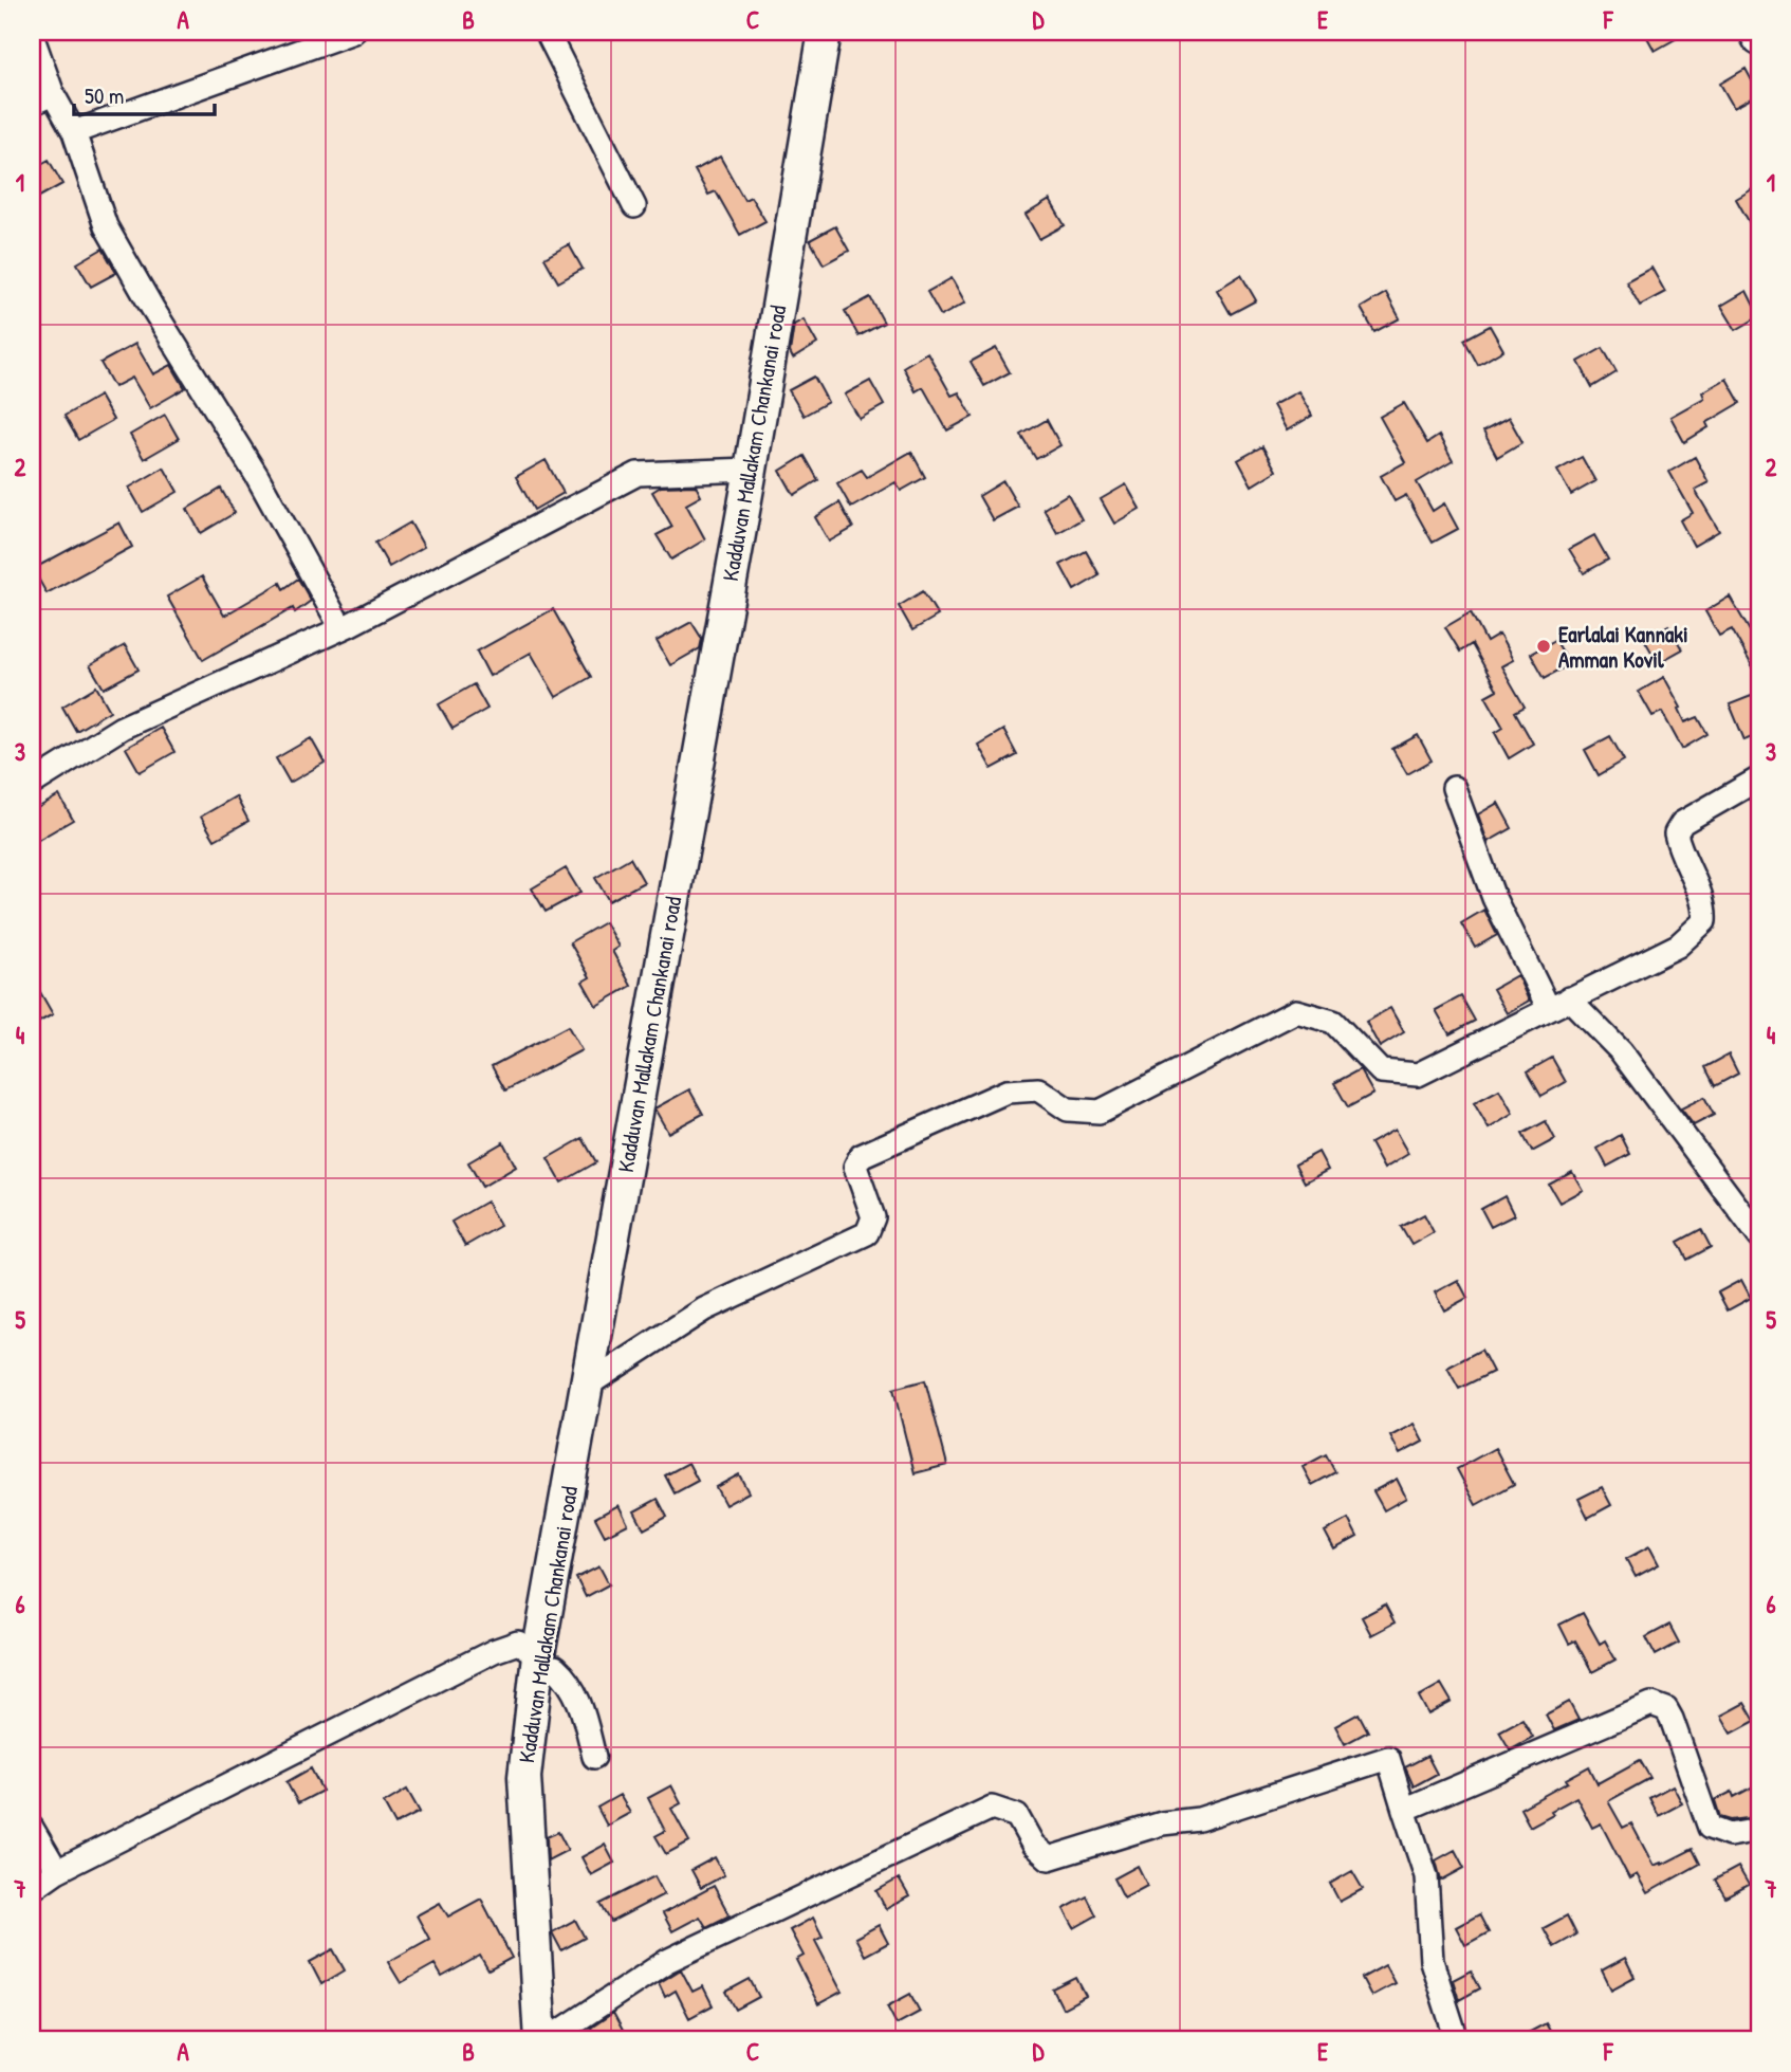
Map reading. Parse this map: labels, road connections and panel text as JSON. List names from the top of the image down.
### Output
{
  "streets": {
    "main road": ["Kadduvan Mallakam Chankanai road"]
  },
  "places": ["Earlalai Kannaki Amman Kovil"],
  "scale_bar": "50 m",
  "grid": {
    "columns": [
      "A",
      "B",
      "C",
      "D",
      "E",
      "F"
    ],
    "rows": [
      "1",
      "2",
      "3",
      "4",
      "5",
      "6",
      "7"
    ]
  }
}
